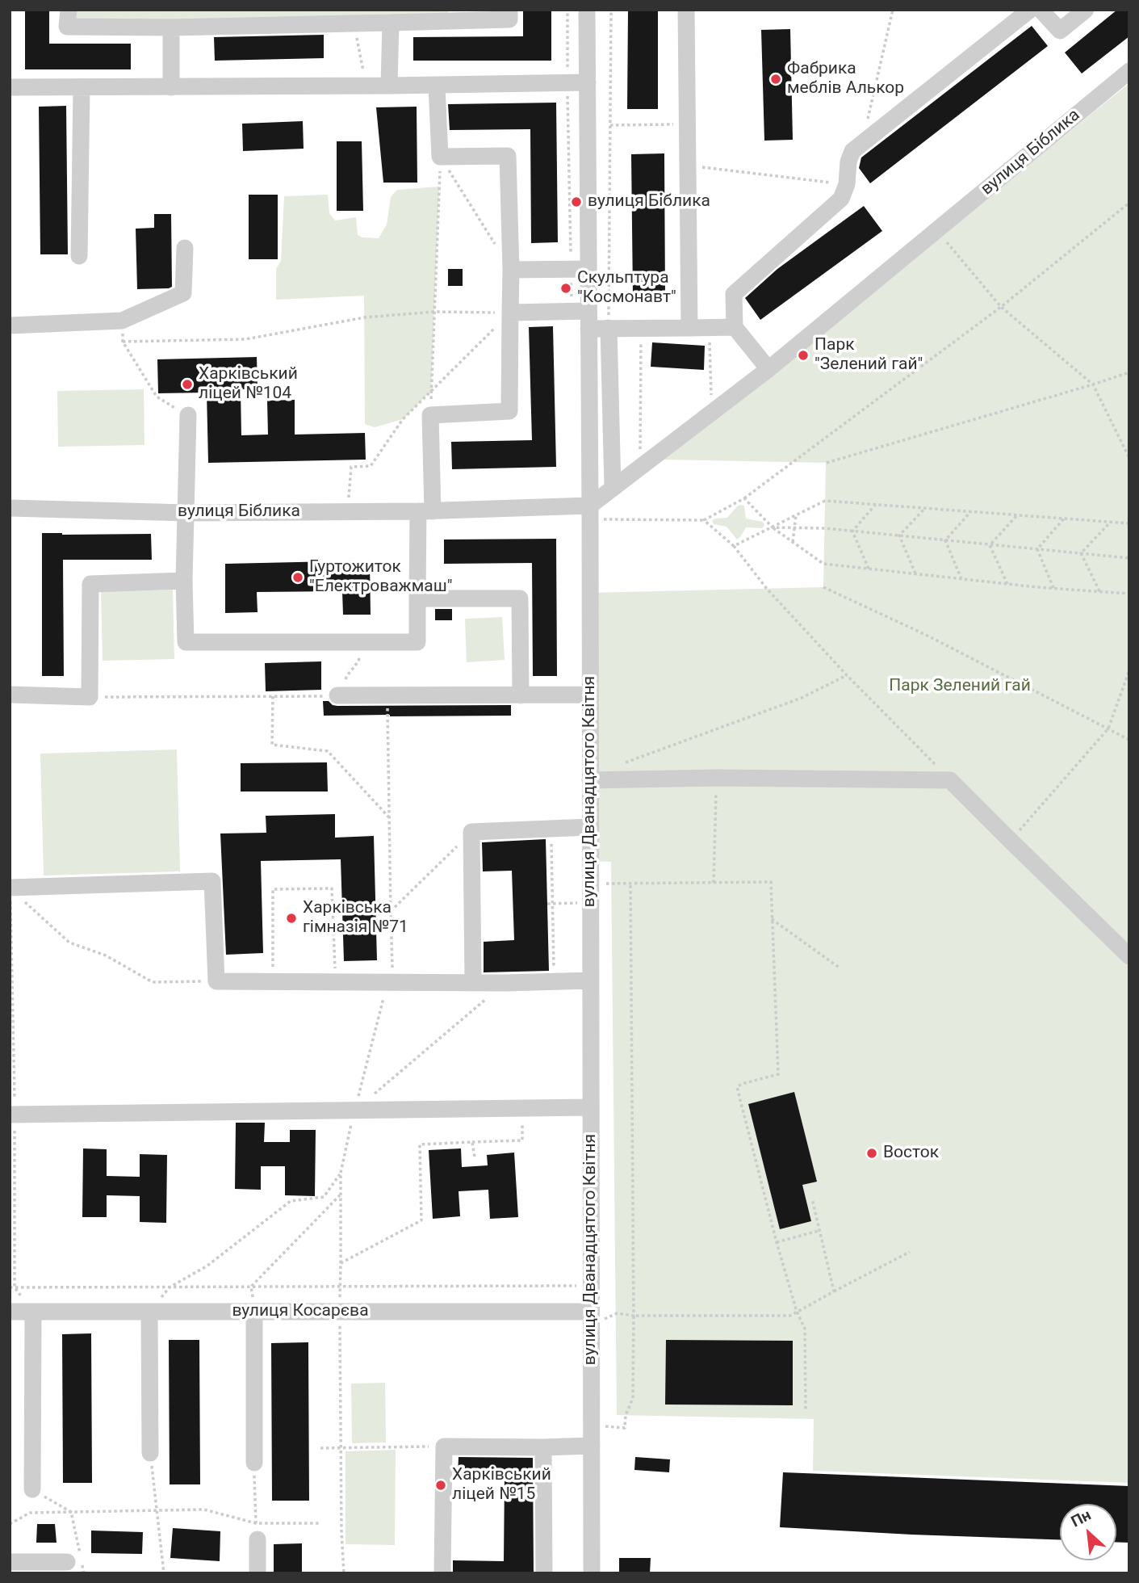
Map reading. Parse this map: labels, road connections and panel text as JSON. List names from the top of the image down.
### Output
{
  "streets": {
    "street": ["вулиця Біблика", "вулиця Дванадцятого Квітня", "вулиця Косарєва"]
  },
  "crossings": [
    ["вулиця Біблика", "вулиця Дванадцятого Квітня"],
    ["вулиця Дванадцятого Квітня", "вулиця Косарєва"]
  ],
  "parks": ["Парк Зелений гай"],
  "places": [
    "Фабрика меблів Алькор",
    "вулиця Біблика",
    "Скульптура \"Космонавт\"",
    "Парк \"Зелений гай\"",
    "Харківський ліцей №104",
    "Гуртожиток \"Електроважмаш\"",
    "Харківська гімназія №71",
    "Восток",
    "Харківський ліцей №15"
  ],
  "north": "top left"
}
